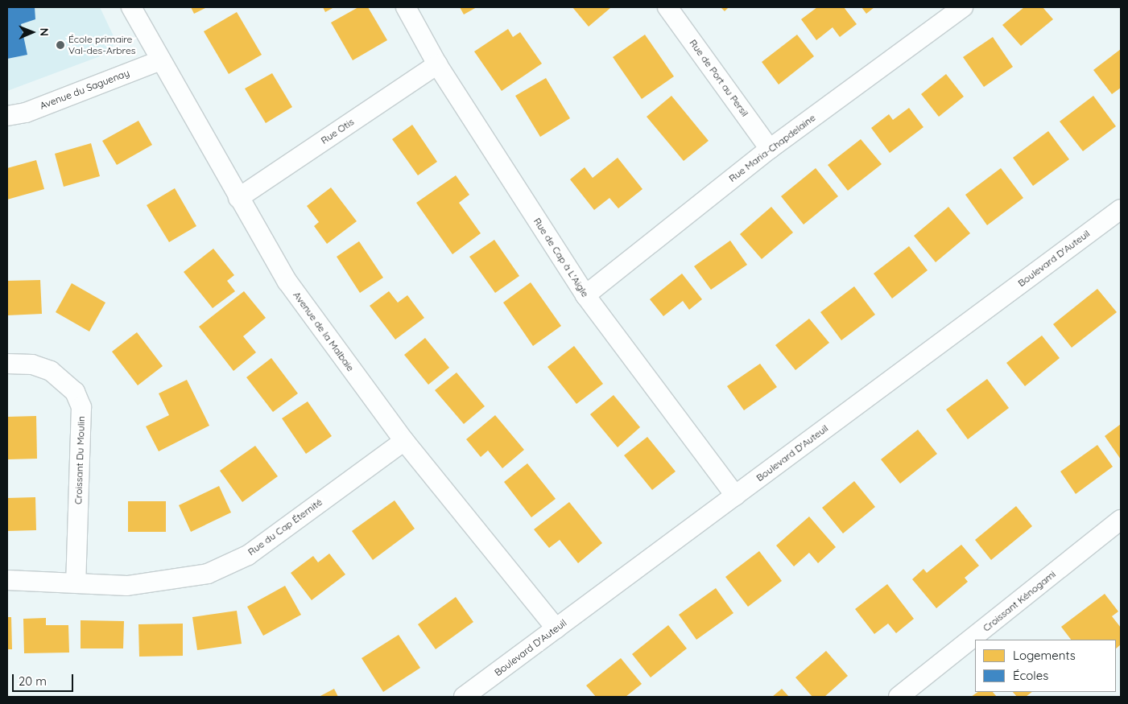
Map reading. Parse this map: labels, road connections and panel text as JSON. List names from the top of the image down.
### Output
{
  "streets": {
    "street": [
      "Rue de Port au Persil",
      "Avenue du Saguenay",
      "Rue Otis",
      "Rue Maria-Chapdelaine",
      "Rue de Cap à L'Aigle",
      "Boulevard D'Auteuil",
      "Avenue de la Malbaie",
      "Croissant Du Moulin",
      "Rue du Cap Éternité",
      "Croissant Kénogami"
    ]
  },
  "crossings": [
    ["Rue de Port au Persil", "Rue Maria-Chapdelaine"],
    ["Avenue du Saguenay", "Avenue de la Malbaie"],
    ["Rue Otis", "Rue de Cap à L'Aigle"],
    ["Rue Otis", "Avenue de la Malbaie"],
    ["Rue Maria-Chapdelaine", "Rue de Cap à L'Aigle"],
    ["Rue de Cap à L'Aigle", "Boulevard D'Auteuil"],
    ["Boulevard D'Auteuil", "Avenue de la Malbaie"],
    ["Avenue de la Malbaie", "Rue du Cap Éternité"],
    ["Croissant Du Moulin", "Rue du Cap Éternité"]
  ],
  "places": ["École primaire Val-des-Arbres"],
  "legend": ["Logements", "Écoles"],
  "scale_bar": "20 m",
  "north": "right"
}
